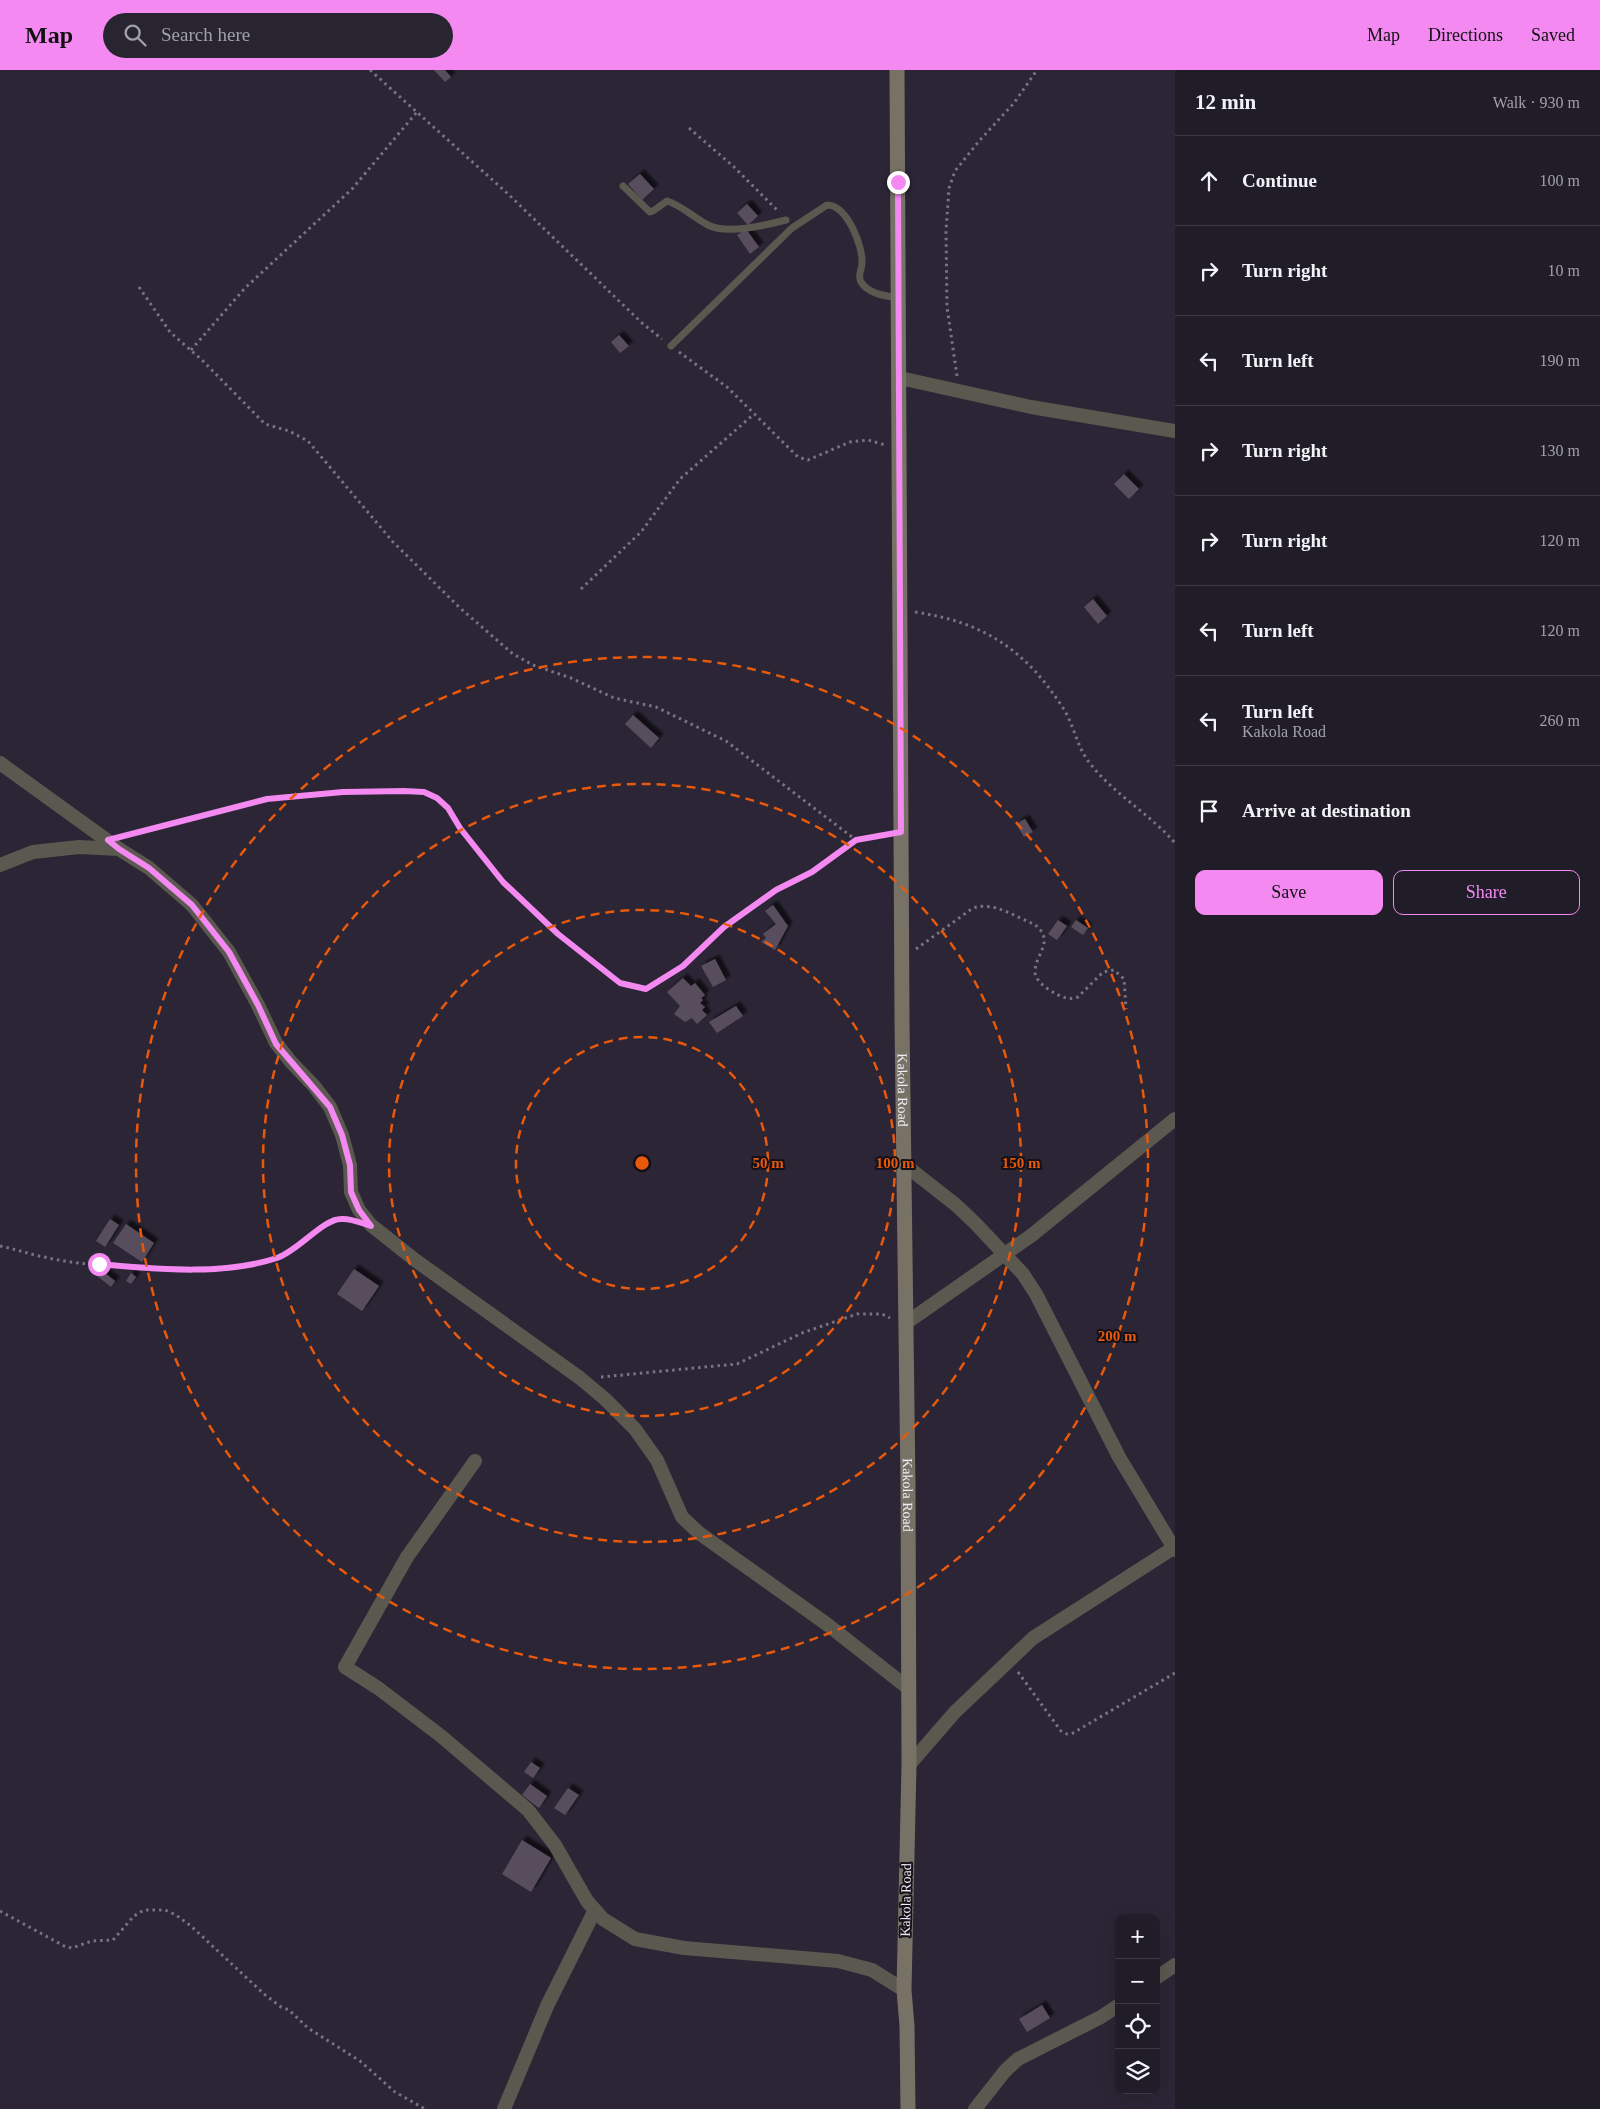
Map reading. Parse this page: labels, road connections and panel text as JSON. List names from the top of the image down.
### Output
{
  "streets": {
    "main road": ["Kakola Road"]
  },
  "page": {
    "header": "Map",
    "search": "Search here",
    "nav": ["Map", "Directions", "Saved"],
    "heading": ["12 min", "Walk · 930 m"],
    "list": [
      ["Continue", "100 m"],
      ["Turn right", "10 m"],
      ["Turn left", "190 m"],
      ["Turn right", "130 m"],
      ["Turn right", "120 m"],
      ["Turn left", "120 m"],
      ["Turn left", "Kakola Road", "260 m"],
      "Arrive at destination"
    ],
    "buttons": ["Save", "Share"],
    "map_buttons": ["+", "−"]
  },
  "rings": [
    "50 m",
    "100 m",
    "150 m",
    "200 m"
  ]
}
